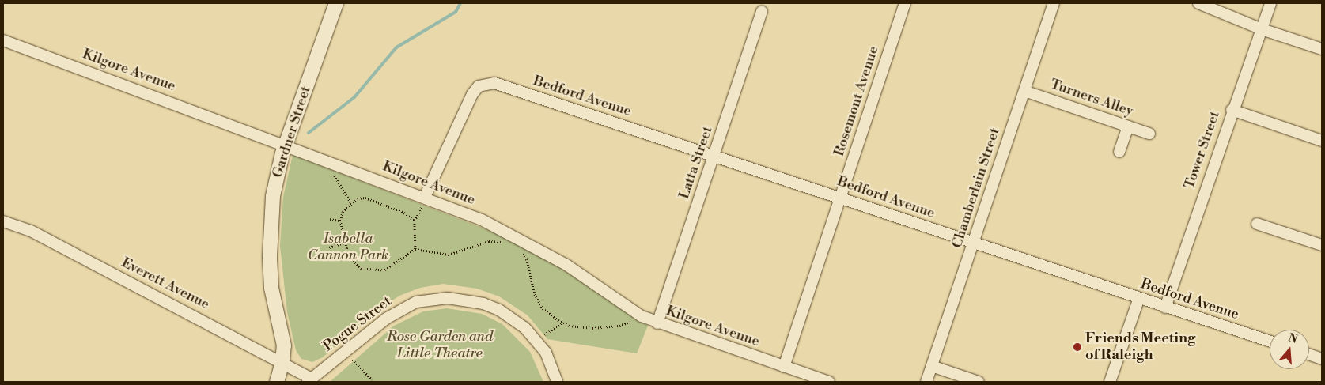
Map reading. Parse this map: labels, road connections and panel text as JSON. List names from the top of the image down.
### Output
{
  "streets": {
    "street": [
      "Kilgore Avenue",
      "Bedford Avenue",
      "Turners Alley",
      "Rosemont Avenue",
      "Gardner Street",
      "Tower Street",
      "Latta Street",
      "Chamberlain Street",
      "Everett Avenue",
      "Pogue Street"
    ]
  },
  "crossings": [
    ["Kilgore Avenue", "Bedford Avenue"],
    ["Kilgore Avenue", "Rosemont Avenue"],
    ["Kilgore Avenue", "Gardner Street"],
    ["Kilgore Avenue", "Latta Street"],
    ["Bedford Avenue", "Rosemont Avenue"],
    ["Bedford Avenue", "Tower Street"],
    ["Bedford Avenue", "Latta Street"],
    ["Bedford Avenue", "Chamberlain Street"],
    ["Turners Alley", "Chamberlain Street"],
    ["Gardner Street", "Everett Avenue"],
    ["Everett Avenue", "Pogue Street"]
  ],
  "parks": ["Isabella Cannon Park", "Rose Garden and Little Theatre"],
  "places": ["Friends Meeting of Raleigh"],
  "north": "top"
}
